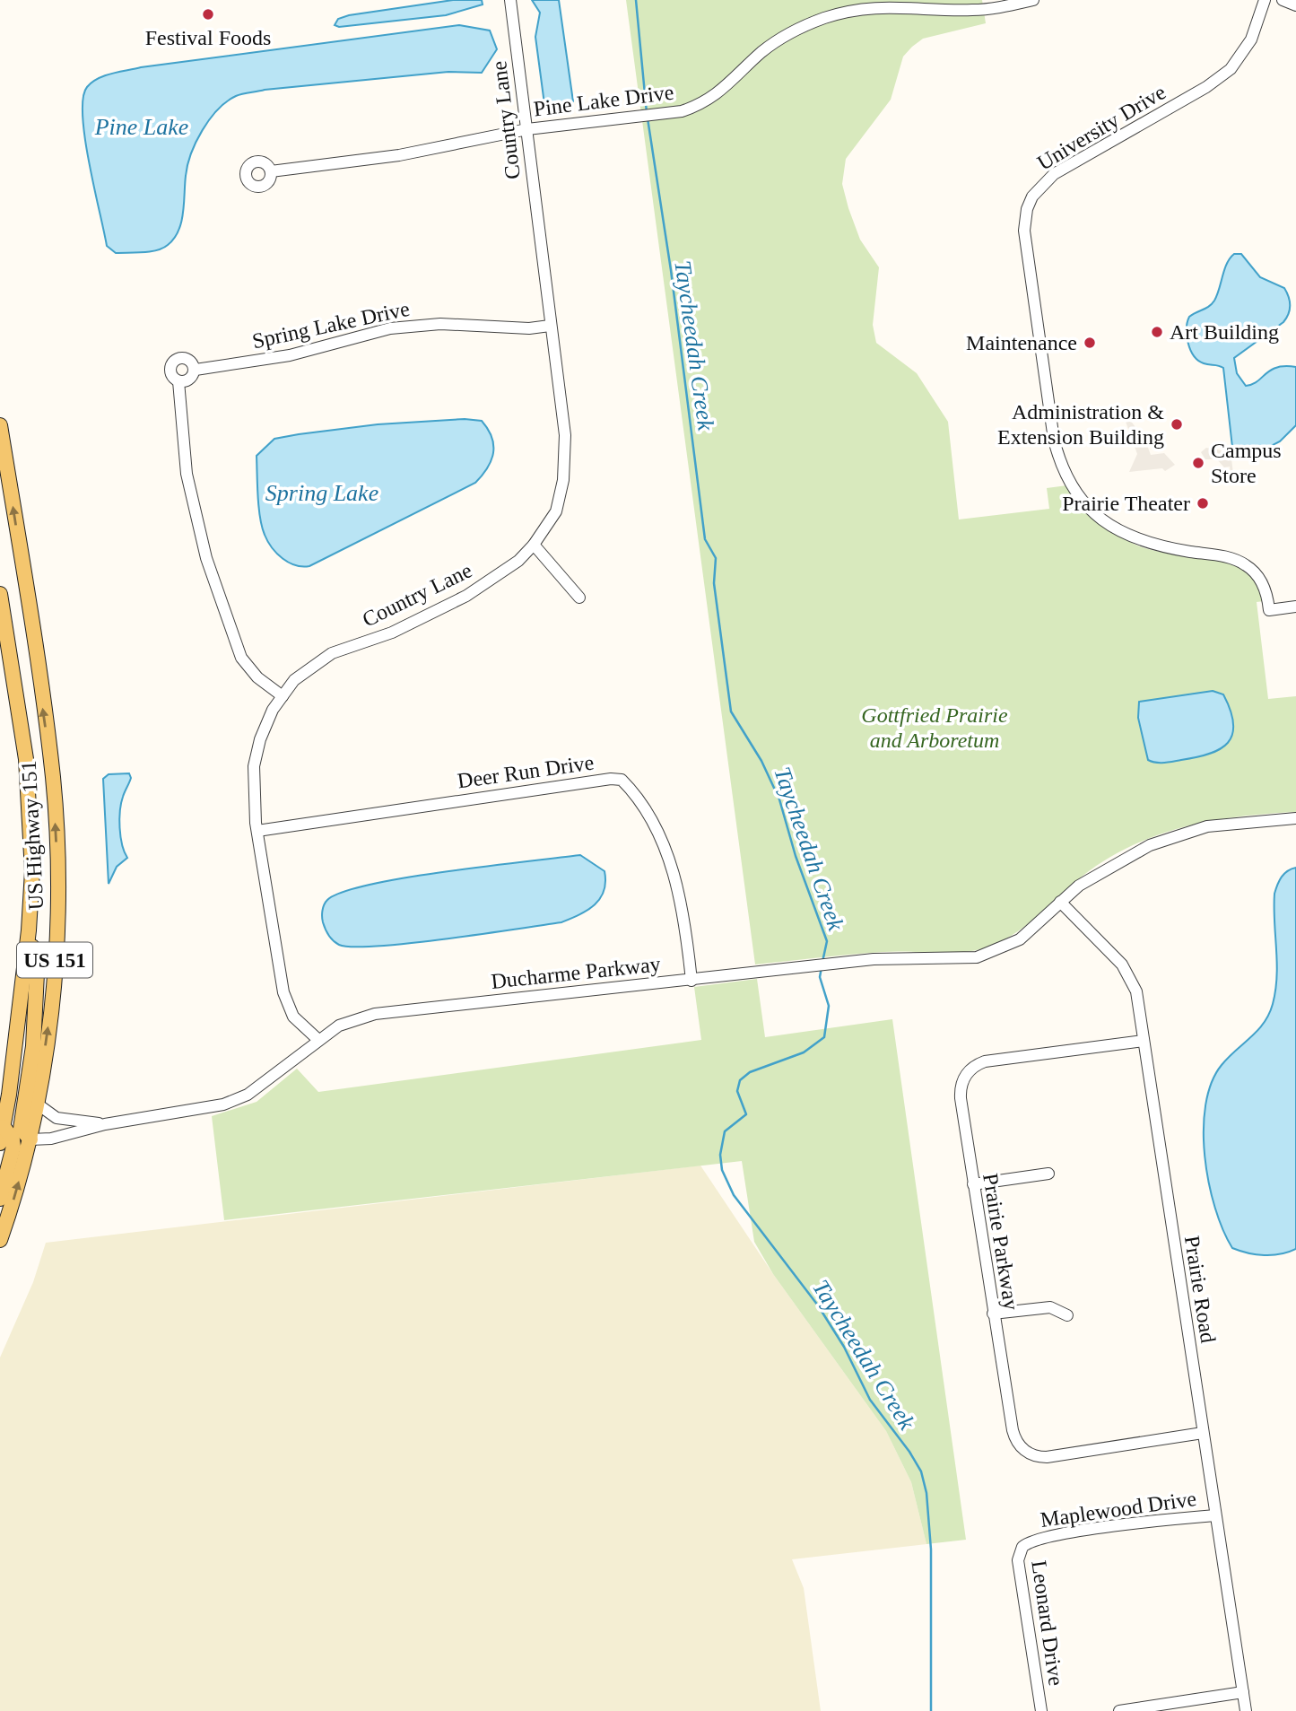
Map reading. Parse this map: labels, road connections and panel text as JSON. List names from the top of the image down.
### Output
{
  "streets": {
    "main road": ["US Highway 151", "US 151"],
    "street": [
      "Pine Lake Drive",
      "Country Lane",
      "University Drive",
      "Spring Lake Drive",
      "Deer Run Drive",
      "Ducharme Parkway",
      "Prairie Parkway",
      "Prairie Road",
      "Maplewood Drive",
      "Leonard Drive"
    ]
  },
  "crossings": [
    ["Pine Lake Drive", "Country Lane"],
    ["Country Lane", "Spring Lake Drive"],
    ["Country Lane", "Deer Run Drive"],
    ["Country Lane", "Ducharme Parkway"],
    ["Deer Run Drive", "Ducharme Parkway"],
    ["US Highway 151", "Ducharme Parkway"],
    ["Ducharme Parkway", "Prairie Road"],
    ["Prairie Parkway", "Prairie Road"],
    ["Prairie Road", "Maplewood Drive"],
    ["Maplewood Drive", "Leonard Drive"]
  ],
  "water": ["Pine Lake", "Taycheedah Creek", "Spring Lake"],
  "parks": ["Gottfried Prairie and Arboretum"],
  "places": [
    "Festival Foods",
    "Art Building",
    "Maintenance",
    "Administration & Extension Building",
    "Campus Store",
    "Prairie Theater"
  ]
}
